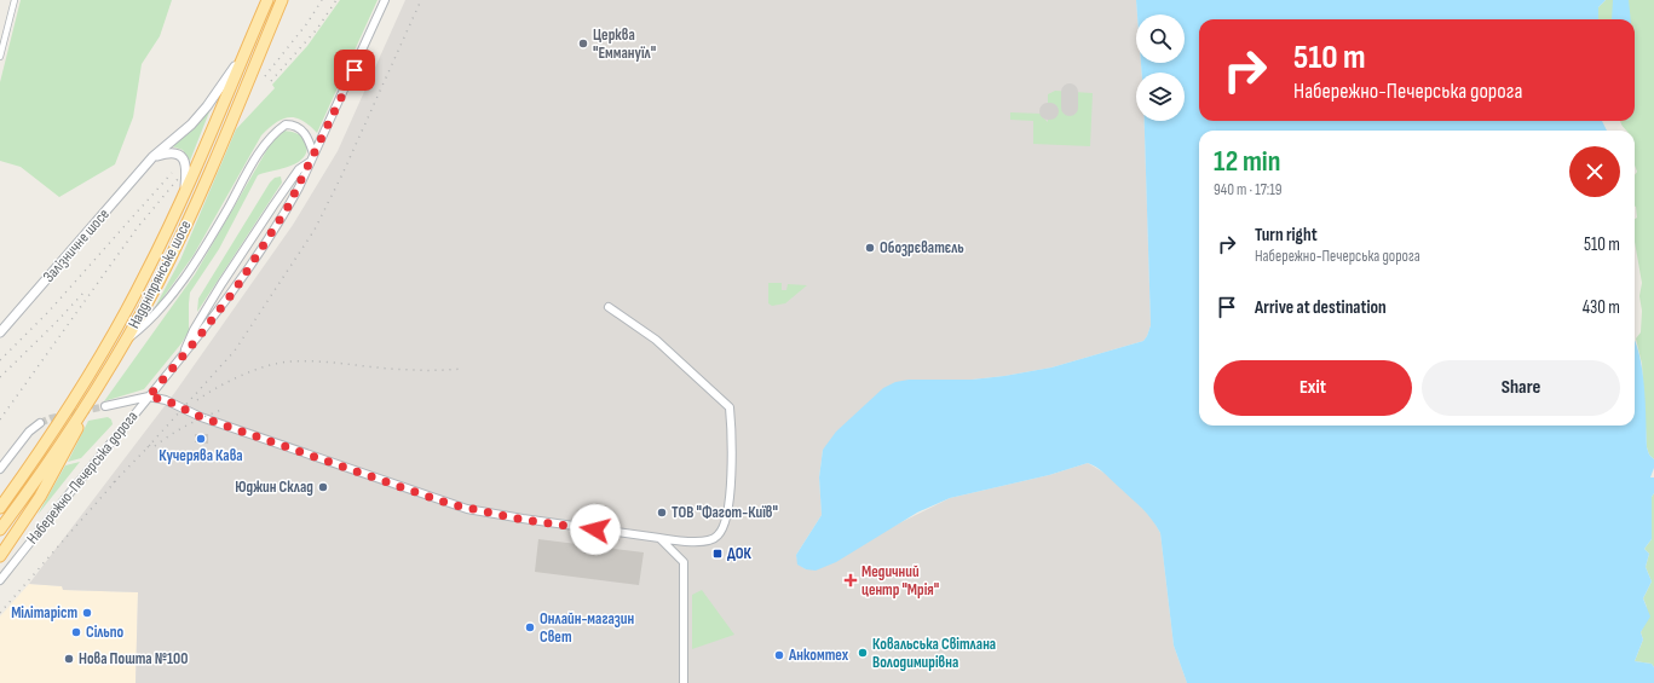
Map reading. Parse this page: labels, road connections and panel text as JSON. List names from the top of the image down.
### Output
{
  "streets": {
    "main road": ["Наддніпрянське шосе"],
    "street": ["Залізничне шосе", "Набережно-Печерська дорога"]
  },
  "crossings": [
    ["Залізничне шосе", "Наддніпрянське шосе"]
  ],
  "places": {
    "other": [
      "Церква \"Еммануїл\"",
      "Обозрєватєль",
      "Кучерява Кава",
      "Юджин Склад",
      "ТОВ \"Фагот-Київ\"",
      "Мілітаріст",
      "Онлайн-магазин Свет",
      "Сільпо",
      "Ковальська Світлана Володимирівна",
      "Анкомтех",
      "Нова Пошта №100"
    ],
    "transit": ["ДОК"],
    "health": ["Медичний центр \"Мрія\""]
  },
  "page": {
    "turn": ["510 m", "Набережно-Печерська дорога"],
    "heading": ["12 min", "940 m · 17:19"],
    "list": [
      {
        "name": "Turn right",
        "note": "Набережно-Печерська дорога",
        "value": "510 m"
      },
      {
        "name": "Arrive at destination",
        "value": "430 m"
      }
    ],
    "buttons": ["Exit", "Share"]
  }
}
